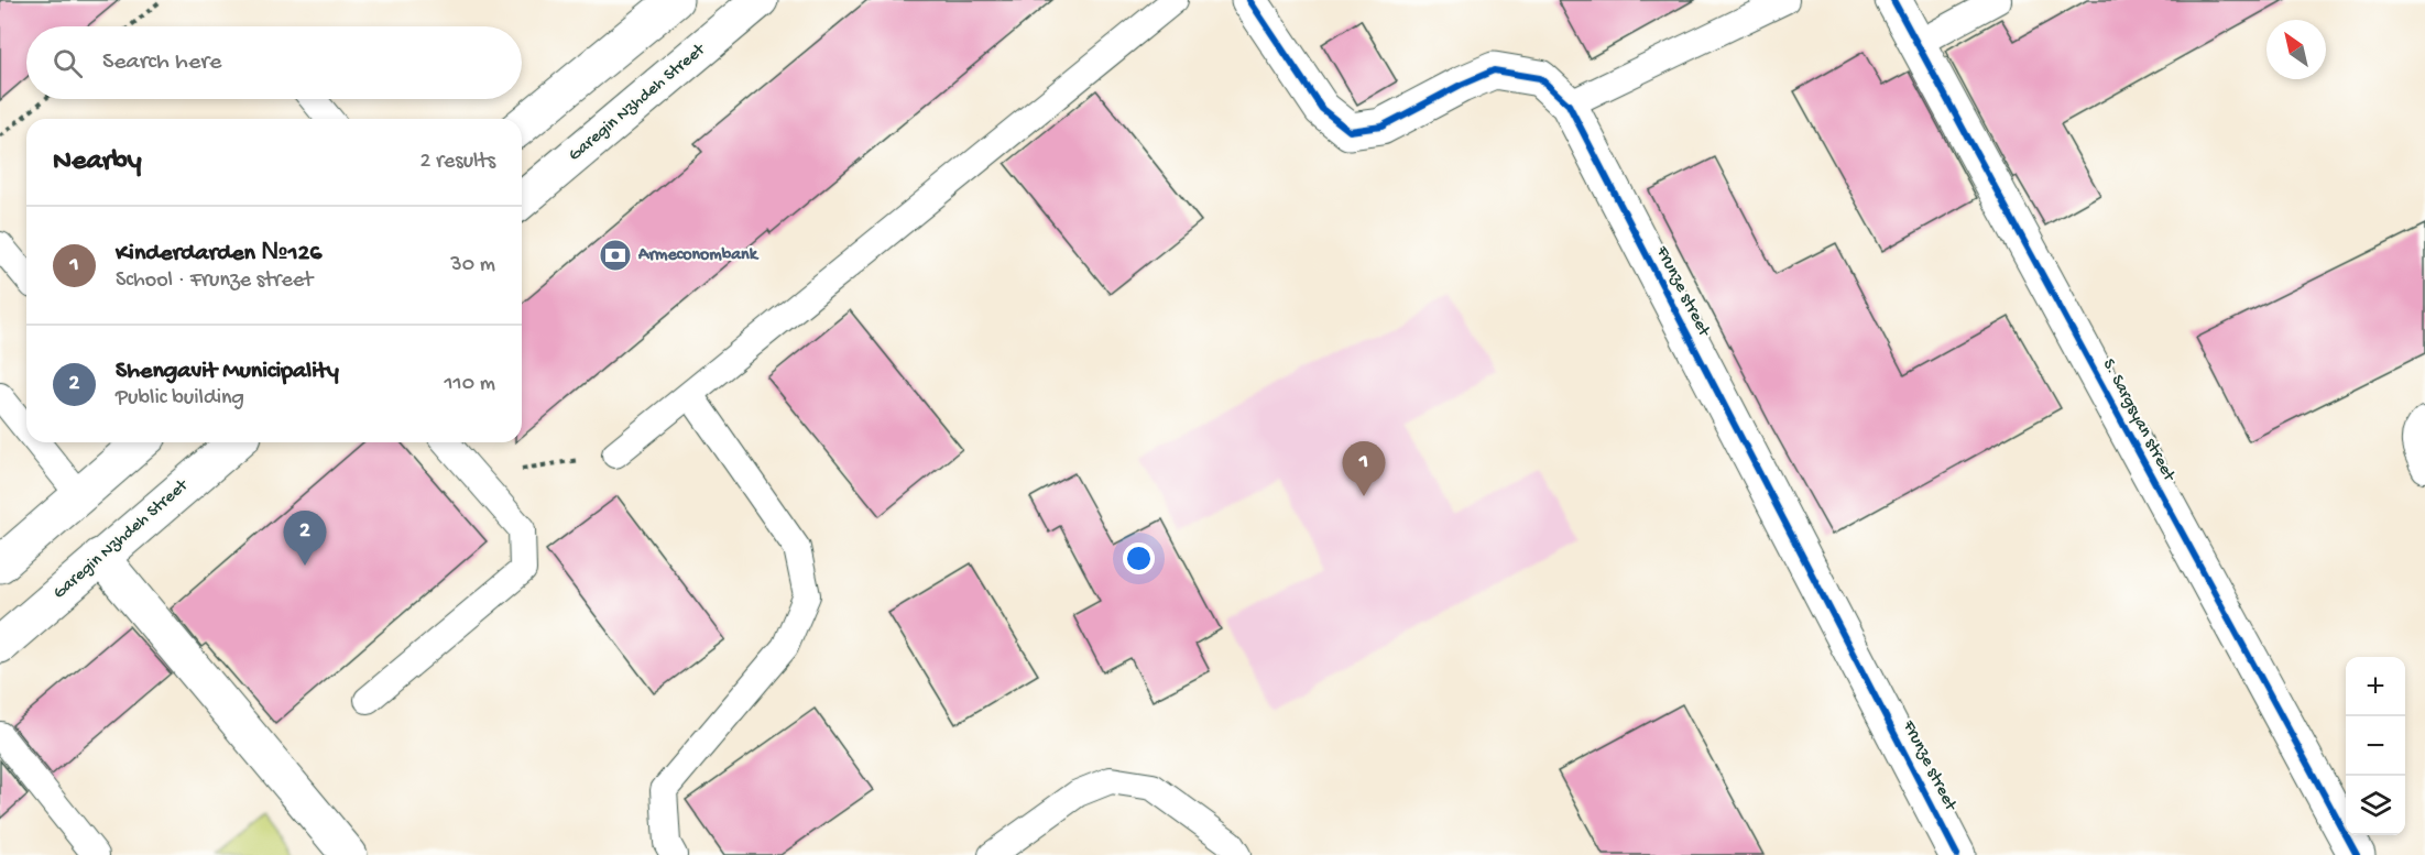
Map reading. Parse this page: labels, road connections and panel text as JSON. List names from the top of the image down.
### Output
{
  "streets": {
    "street": ["Garegin Nzhdeh Street", "Frunze street", "S. Sargsyan street"]
  },
  "places": {
    "bank": ["Armeconombank"]
  },
  "north": "top left",
  "page": {
    "search": "Search here",
    "heading": ["Nearby", "2 results"],
    "list": [
      {
        "mark": "1",
        "name": "Kinderdarden №126",
        "note": "School · Frunze street",
        "value": "30 m"
      },
      {
        "mark": "2",
        "name": "Shengavit Municipality",
        "note": "Public building",
        "value": "110 m"
      }
    ],
    "pins": ["1", "2"],
    "map_buttons": ["+", "−"]
  }
}
